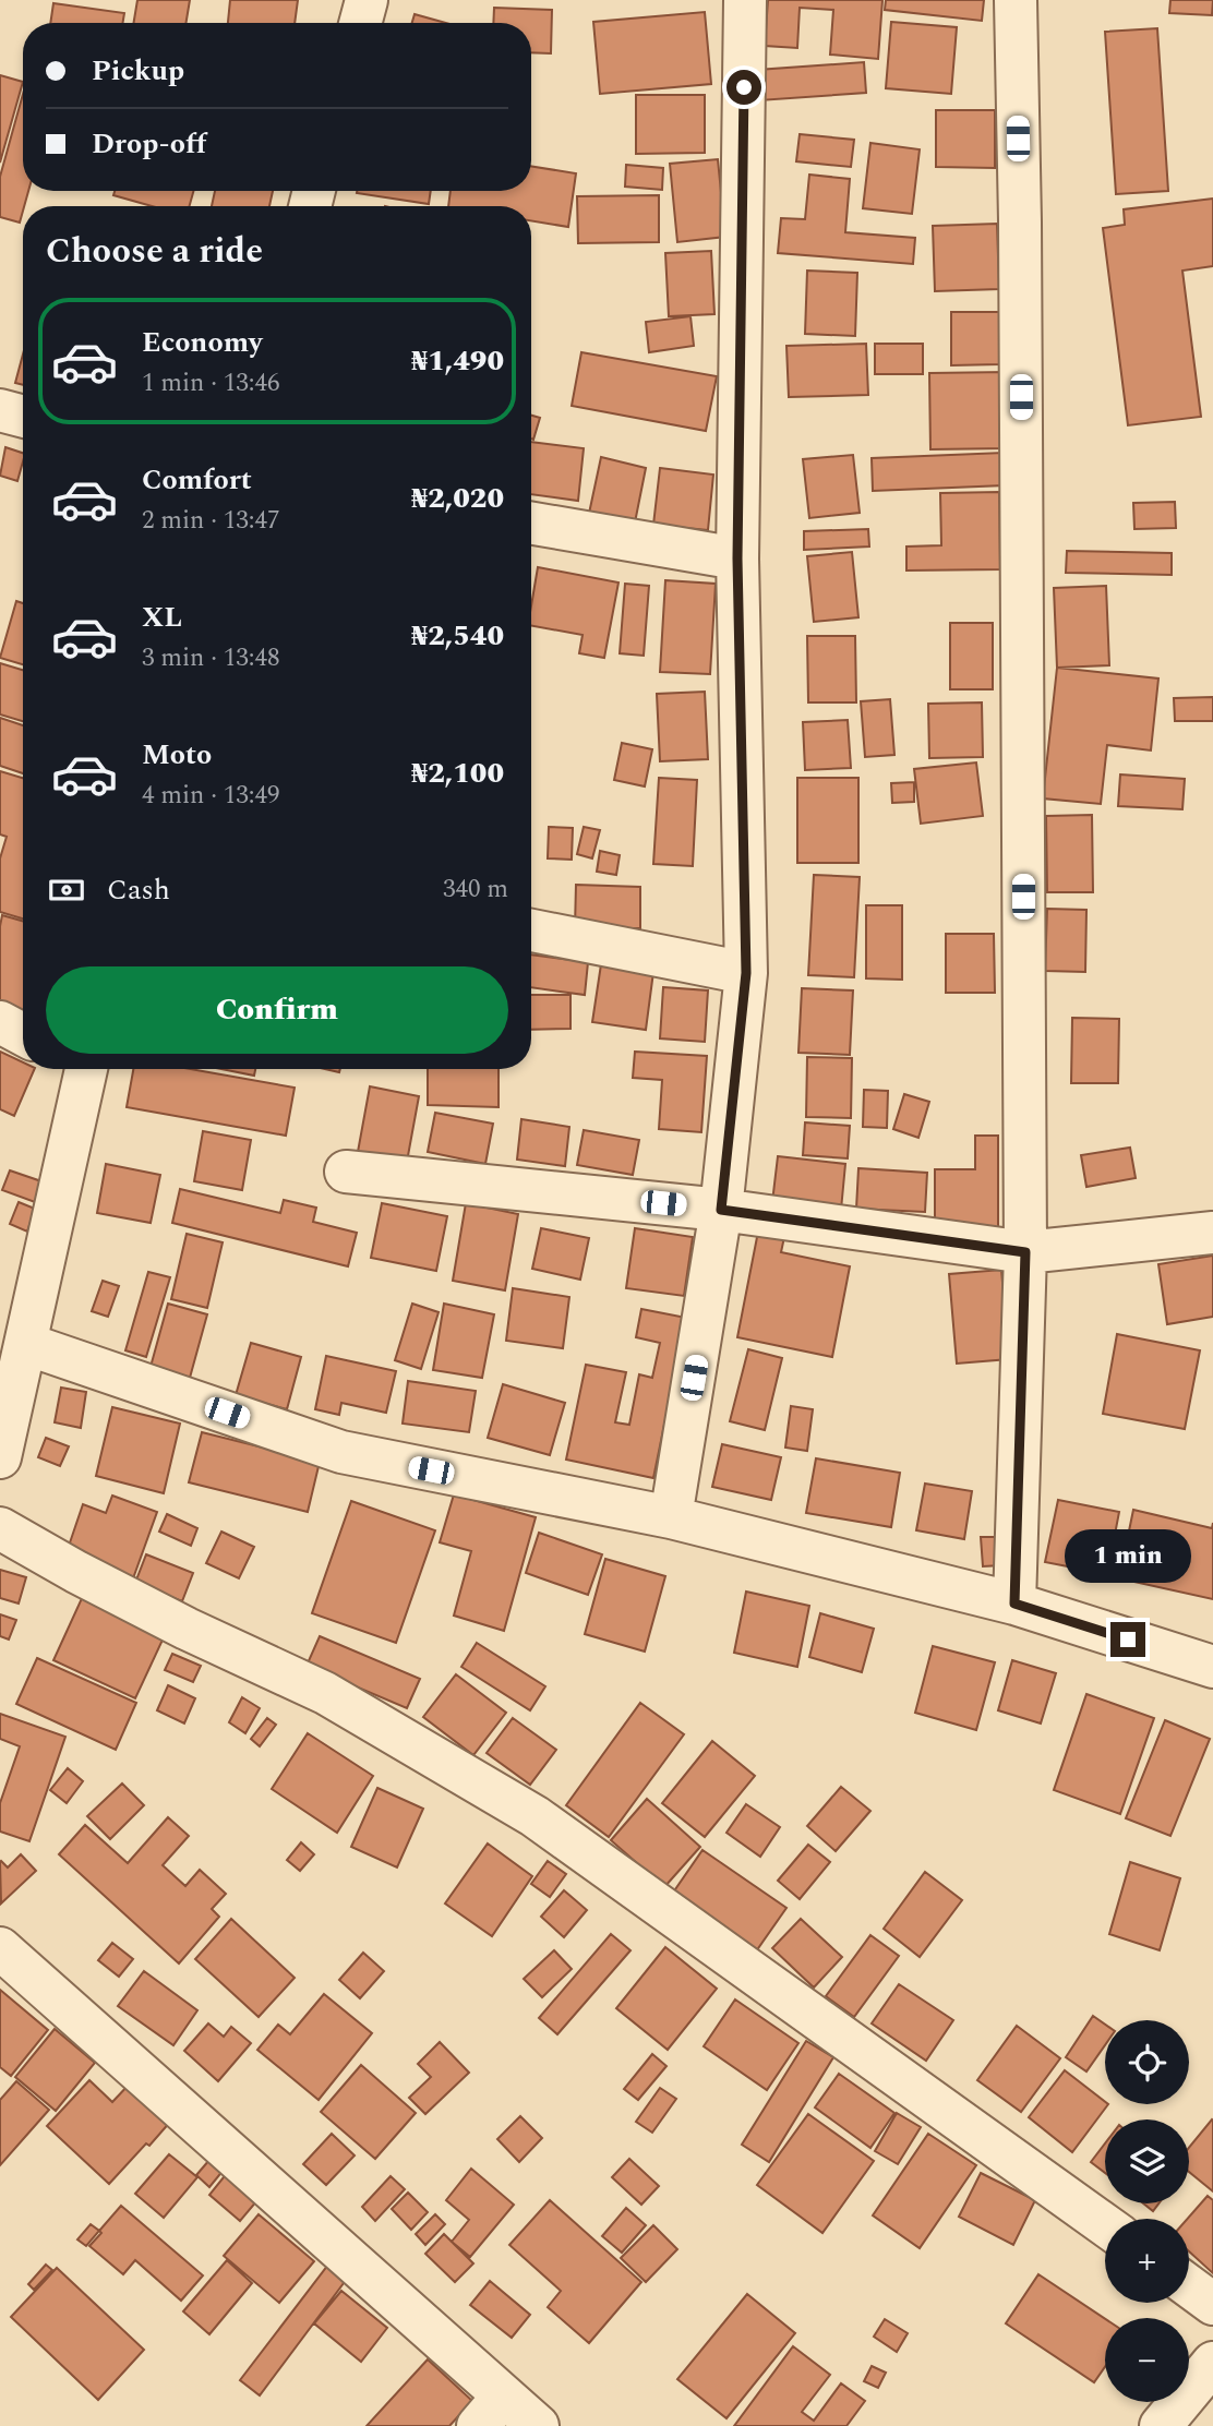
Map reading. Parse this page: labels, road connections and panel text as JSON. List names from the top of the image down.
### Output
{
  "page": {
    "banner": ["Pickup", "Drop-off"],
    "heading": "Choose a ride",
    "list": [
      {
        "name": "Economy",
        "note": "1 min · 13:46",
        "value": "₦1,490"
      },
      {
        "name": "Comfort",
        "note": "2 min · 13:47",
        "value": "₦2,020"
      },
      {
        "name": "XL",
        "note": "3 min · 13:48",
        "value": "₦2,540"
      },
      {
        "name": "Moto",
        "note": "4 min · 13:49",
        "value": "₦2,100"
      }
    ],
    "pay": ["Cash", "340 m"],
    "buttons": "Confirm",
    "bubble": "1 min",
    "map_buttons": ["+", "−"]
  }
}
